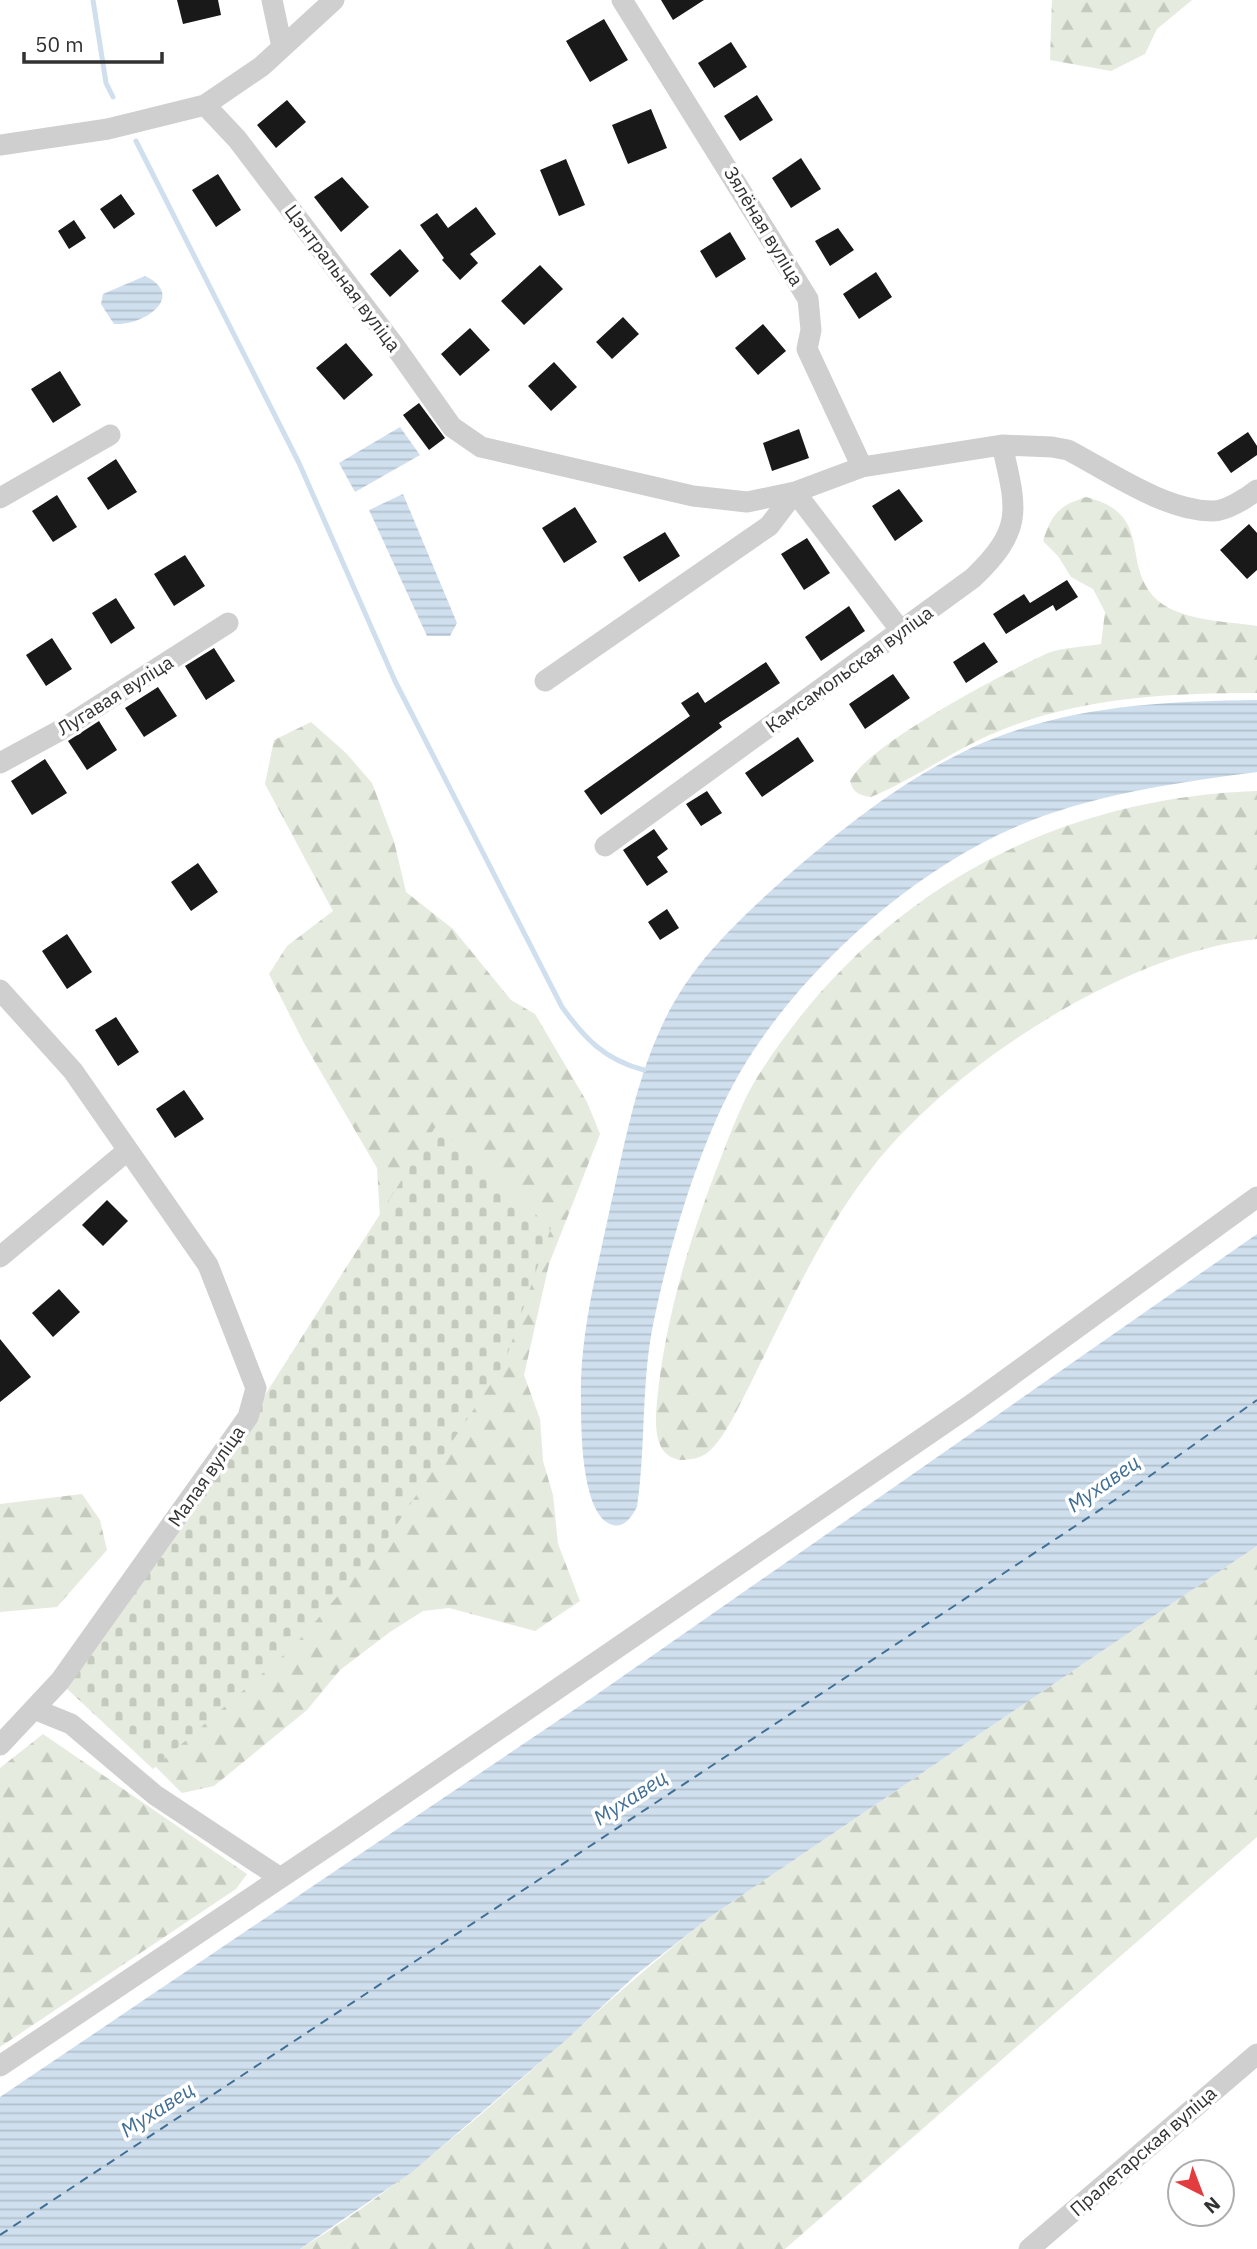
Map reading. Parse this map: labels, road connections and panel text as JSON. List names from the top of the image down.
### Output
{
  "streets": {
    "street": [
      "Зялёная вуліца",
      "Цэнтральная вуліца",
      "Камсамольская вуліца",
      "Лугавая вуліца",
      "Малая вуліца",
      "Пралетарская вуліца"
    ]
  },
  "water": ["Мухавец"],
  "scale_bar": "50 m",
  "north": "bottom right"
}
